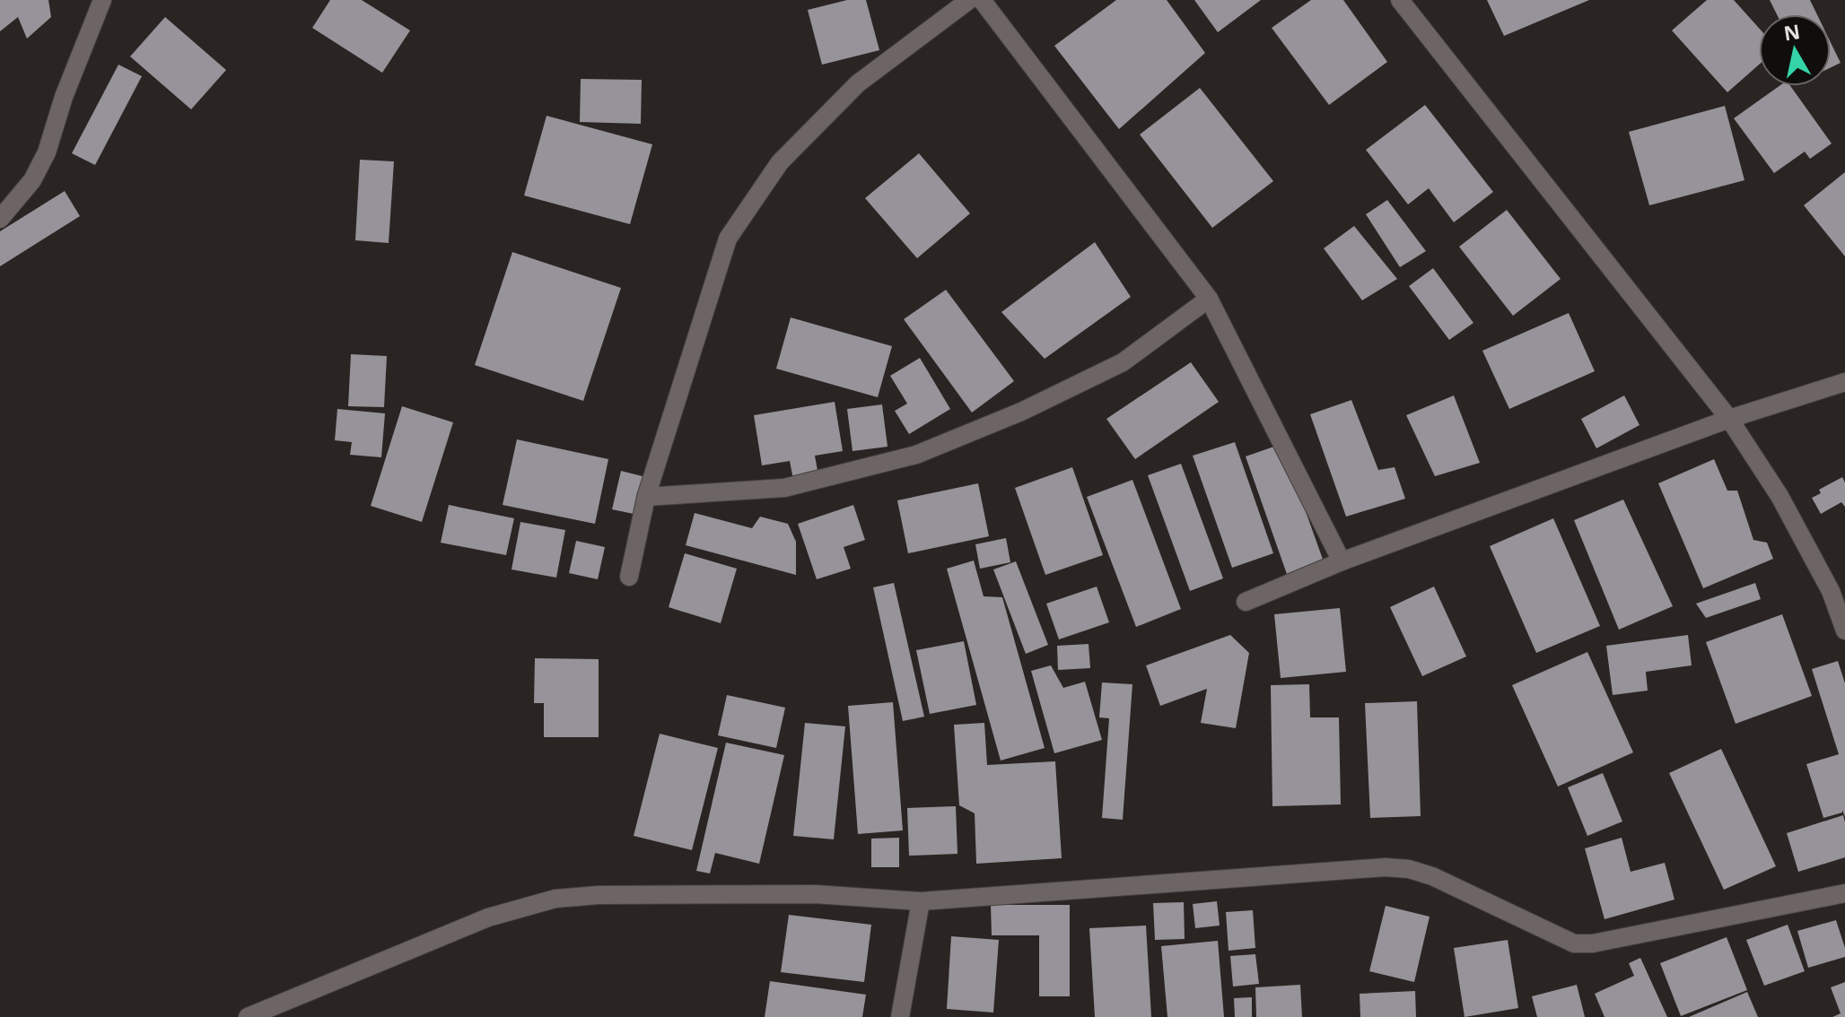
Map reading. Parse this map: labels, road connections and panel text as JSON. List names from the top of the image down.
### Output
{
  "north": "top"
}
